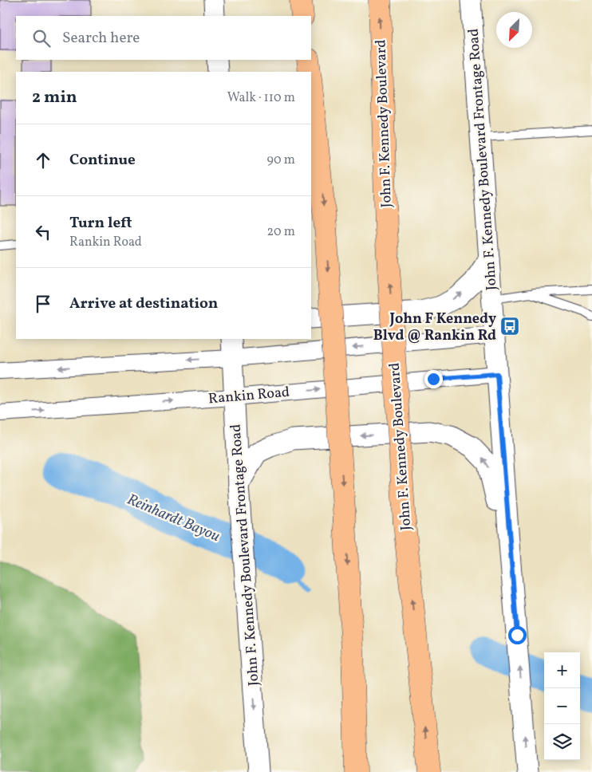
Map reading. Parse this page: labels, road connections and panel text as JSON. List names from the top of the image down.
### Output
{
  "streets": {
    "highway": ["John F. Kennedy Boulevard"],
    "street": ["John F. Kennedy Boulevard Frontage Road", "Rankin Road"]
  },
  "crossings": [
    ["John F. Kennedy Boulevard Frontage Road", "Rankin Road"]
  ],
  "water": ["Reinhardt Bayou"],
  "places": {
    "bus stop": ["John F Kennedy Blvd @ Rankin Rd"]
  },
  "north": "bottom left",
  "page": {
    "search": "Search here",
    "heading": ["2 min", "Walk · 110 m"],
    "list": [
      ["Continue", "90 m"],
      ["Turn left", "Rankin Road", "20 m"],
      "Arrive at destination"
    ],
    "map_buttons": ["+", "−"]
  }
}
